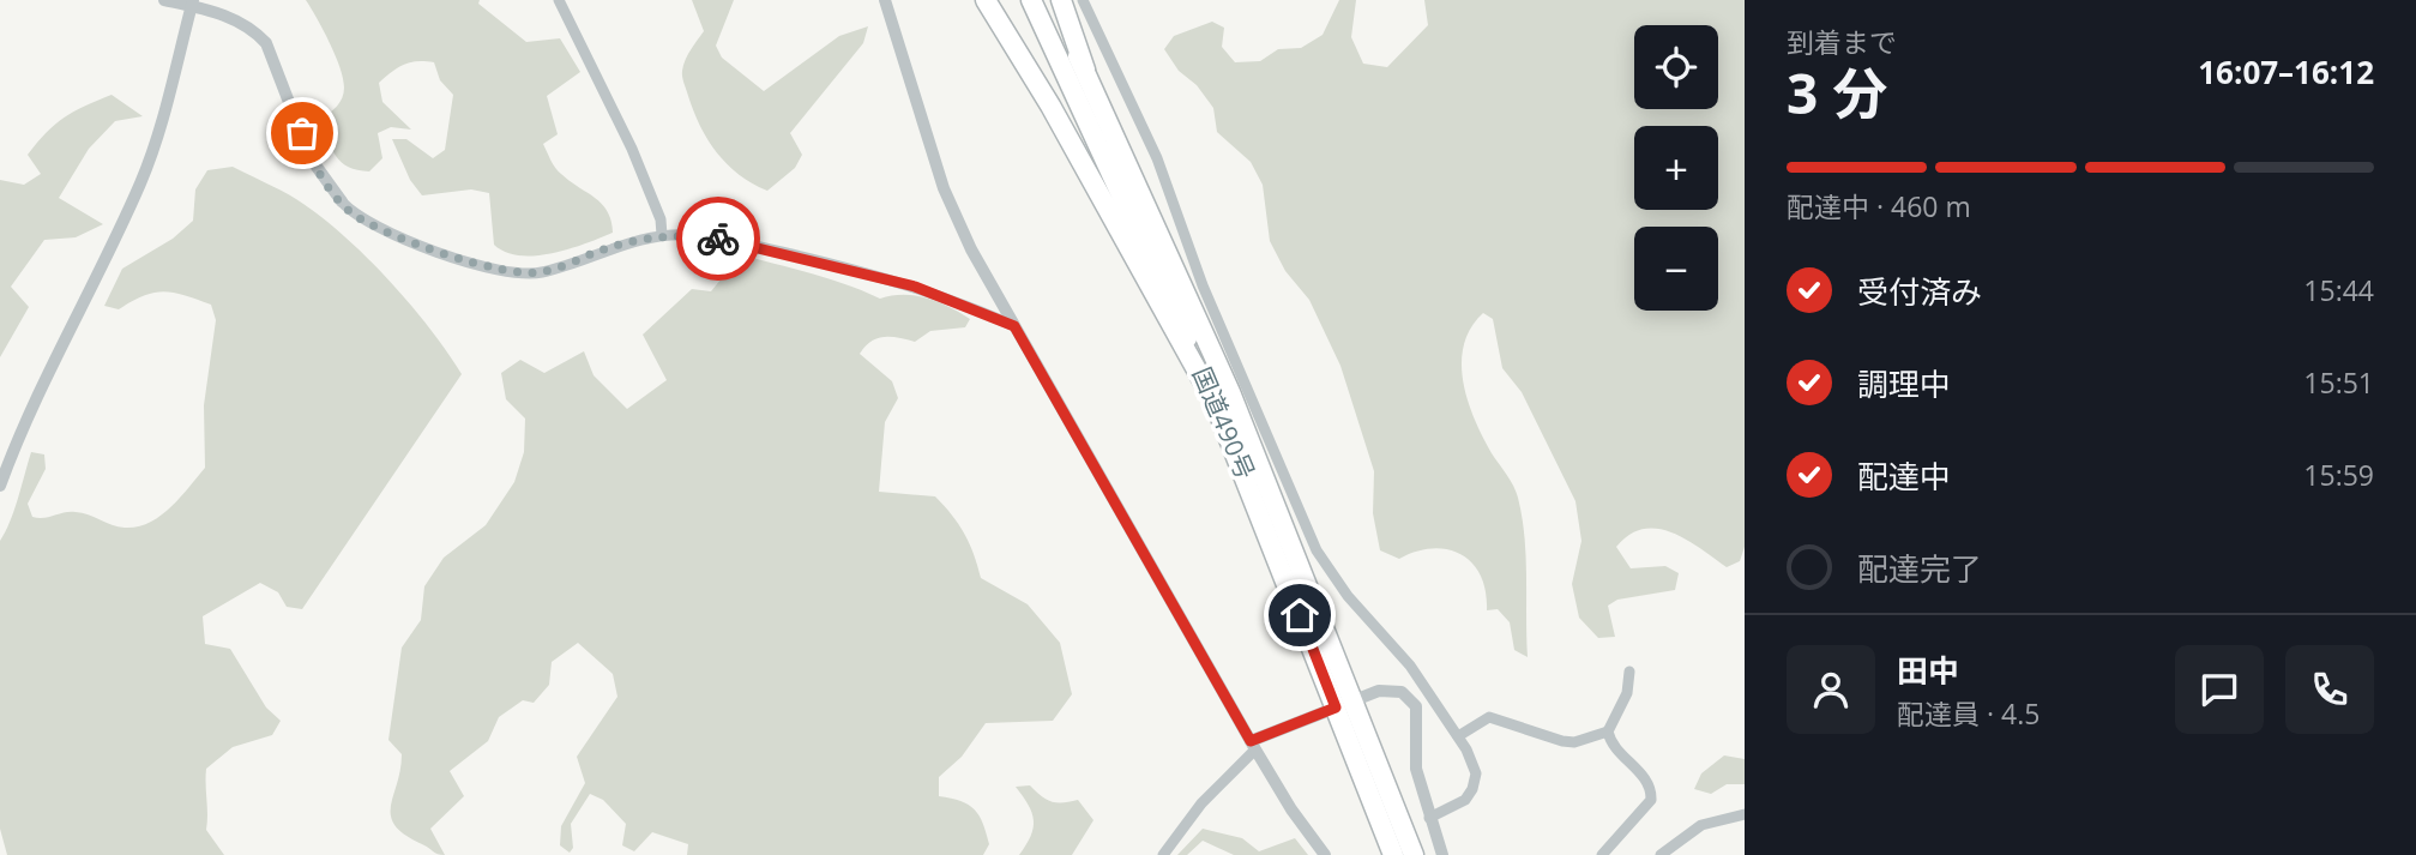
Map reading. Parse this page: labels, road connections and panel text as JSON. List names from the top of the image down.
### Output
{
  "streets": {
    "highway": ["国道490号"]
  },
  "page": {
    "heading": ["3 分", "到着まで", "16:07–16:12"],
    "panel": ["田中", "配達員 · 4.5"],
    "map_buttons": ["+", "−"],
    "bar": "配達中 · 460 m",
    "list": [
      ["受付済み", "15:44"],
      ["調理中", "15:51"],
      ["配達中", "15:59"],
      "配達完了"
    ]
  }
}
